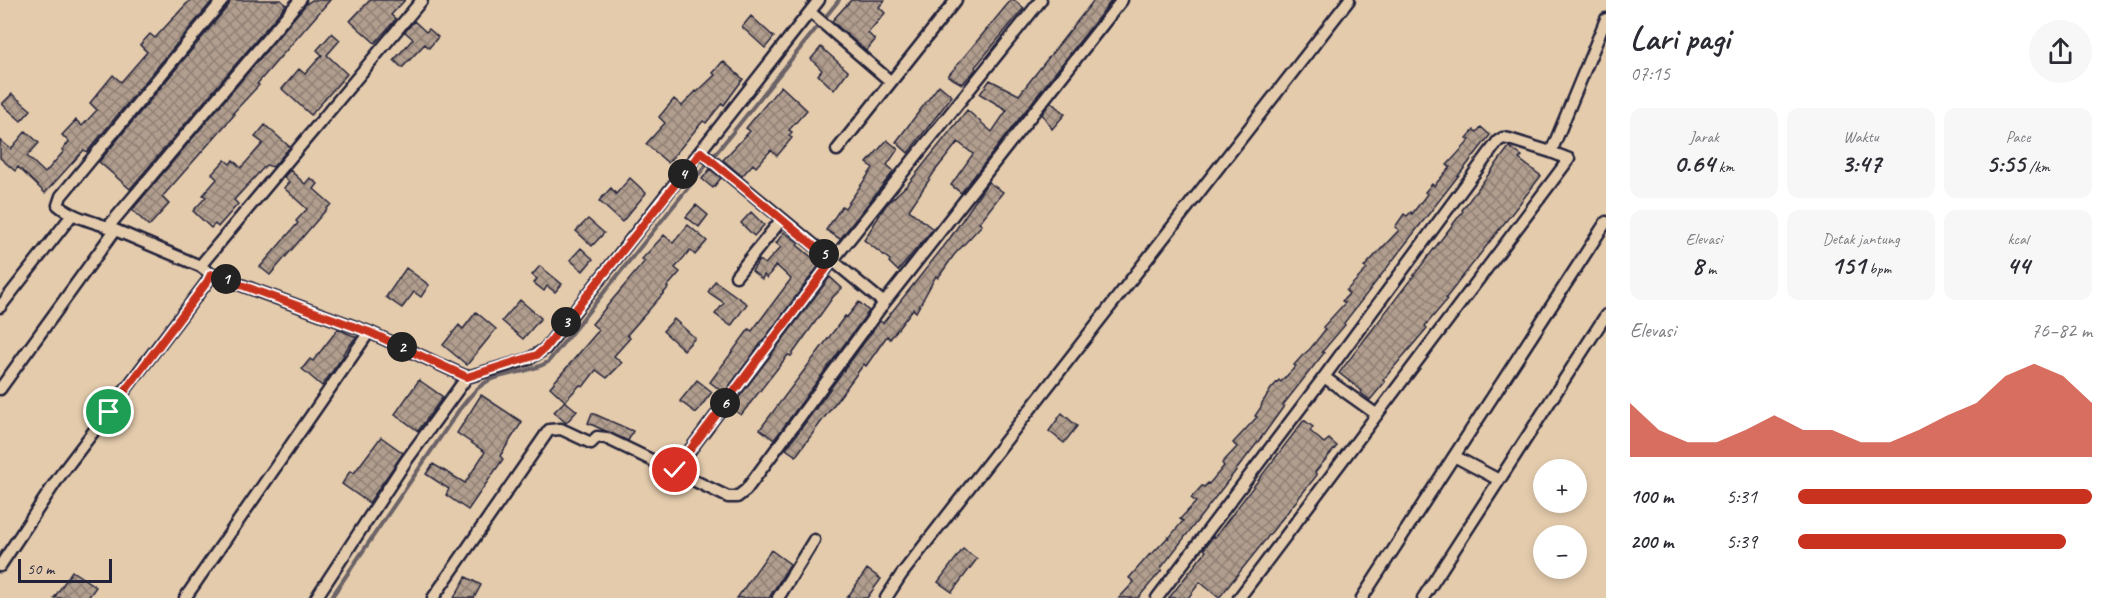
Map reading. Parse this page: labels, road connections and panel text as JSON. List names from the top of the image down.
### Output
{
  "scale_bar": "50 m",
  "page": {
    "heading": ["Lari pagi", "07:15"],
    "stats": [
      ["Jarak", "0.64 km"],
      ["Waktu", "3:47"],
      ["Pace", "5:55 /km"],
      ["Elevasi", "8 m"],
      ["Detak jantung", "151 bpm"],
      ["kcal", "44"]
    ],
    "pins": [
      "4",
      "5",
      "1",
      "3",
      "2",
      "6"
    ],
    "chart": ["Elevasi", "76–82 m"],
    "map_buttons": ["+", "−"],
    "list": [
      {
        "name": "100 m",
        "note": "5:31"
      },
      {
        "name": "200 m",
        "note": "5:39"
      }
    ],
    "scale": "50 m"
  }
}
